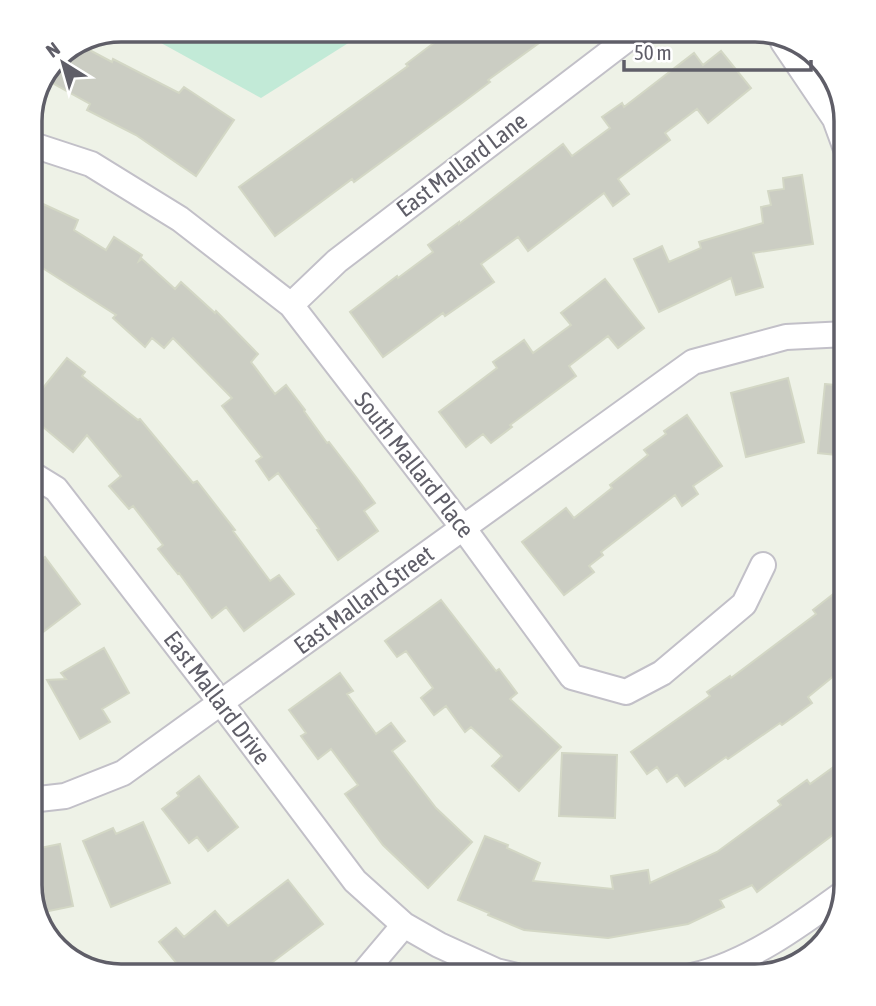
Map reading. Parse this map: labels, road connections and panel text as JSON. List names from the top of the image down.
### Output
{
  "streets": {
    "street": [
      "East Mallard Lane",
      "South Mallard Place",
      "East Mallard Street",
      "East Mallard Drive"
    ]
  },
  "crossings": [
    ["East Mallard Lane", "South Mallard Place"],
    ["South Mallard Place", "East Mallard Street"],
    ["East Mallard Street", "East Mallard Drive"]
  ],
  "scale_bar": "50 m",
  "north": "top left"
}
